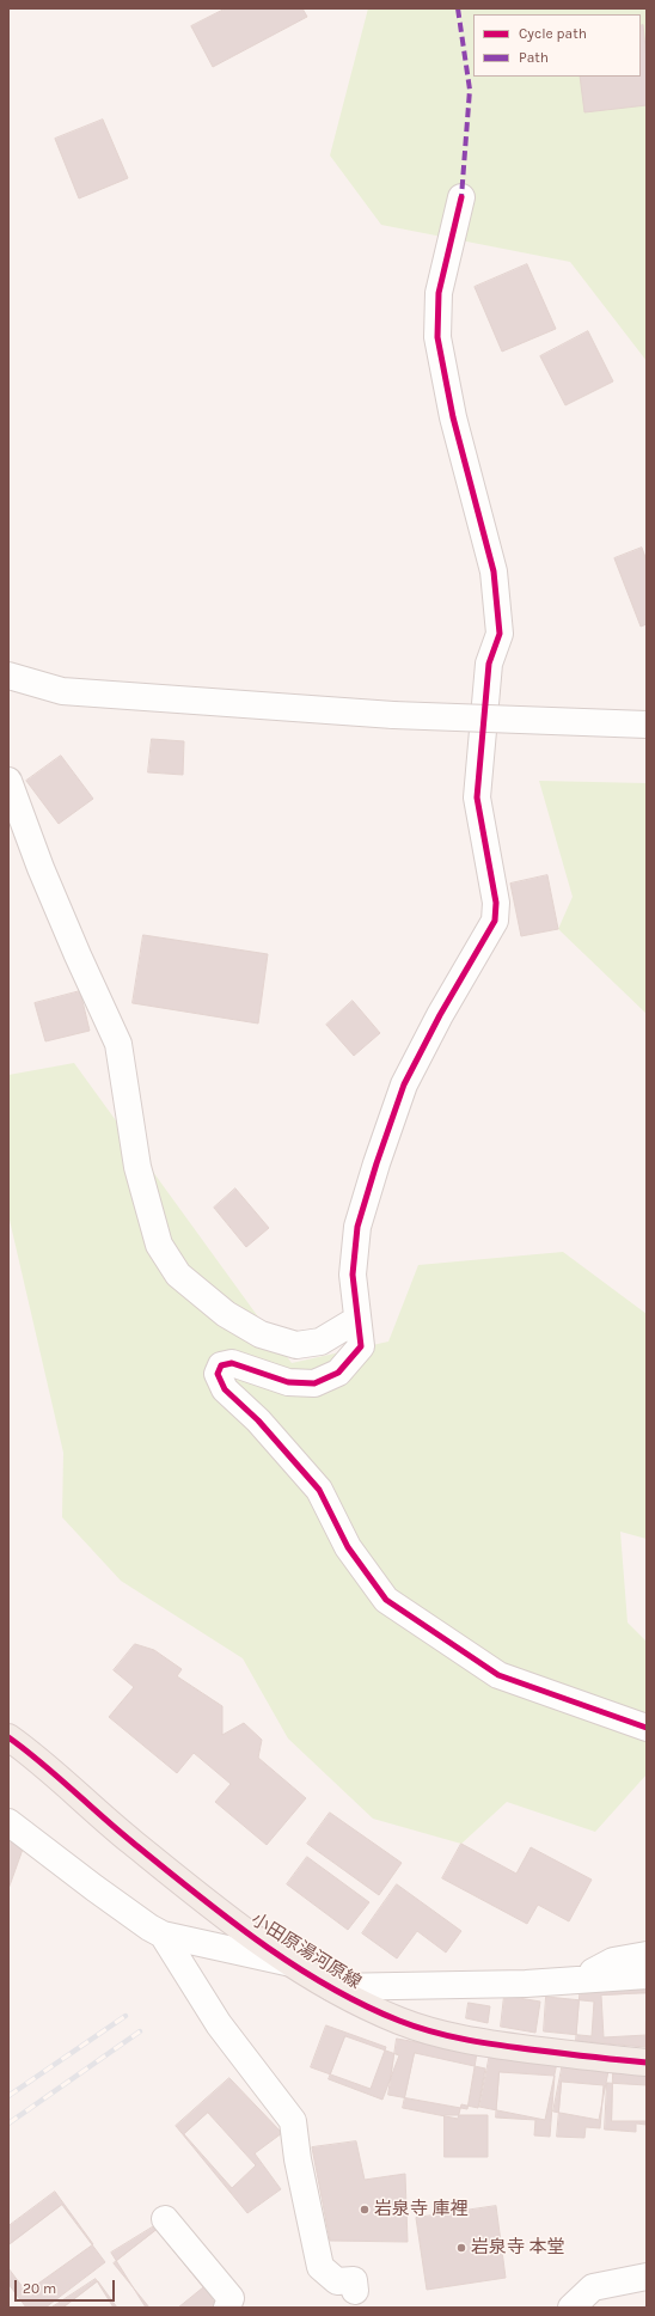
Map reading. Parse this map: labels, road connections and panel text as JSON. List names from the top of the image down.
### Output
{
  "streets": {
    "main road": ["小田原湯河原線"]
  },
  "places": ["岩泉寺 庫裡", "岩泉寺 本堂"],
  "legend": ["Cycle path", "Path"],
  "scale_bar": "20 m"
}
